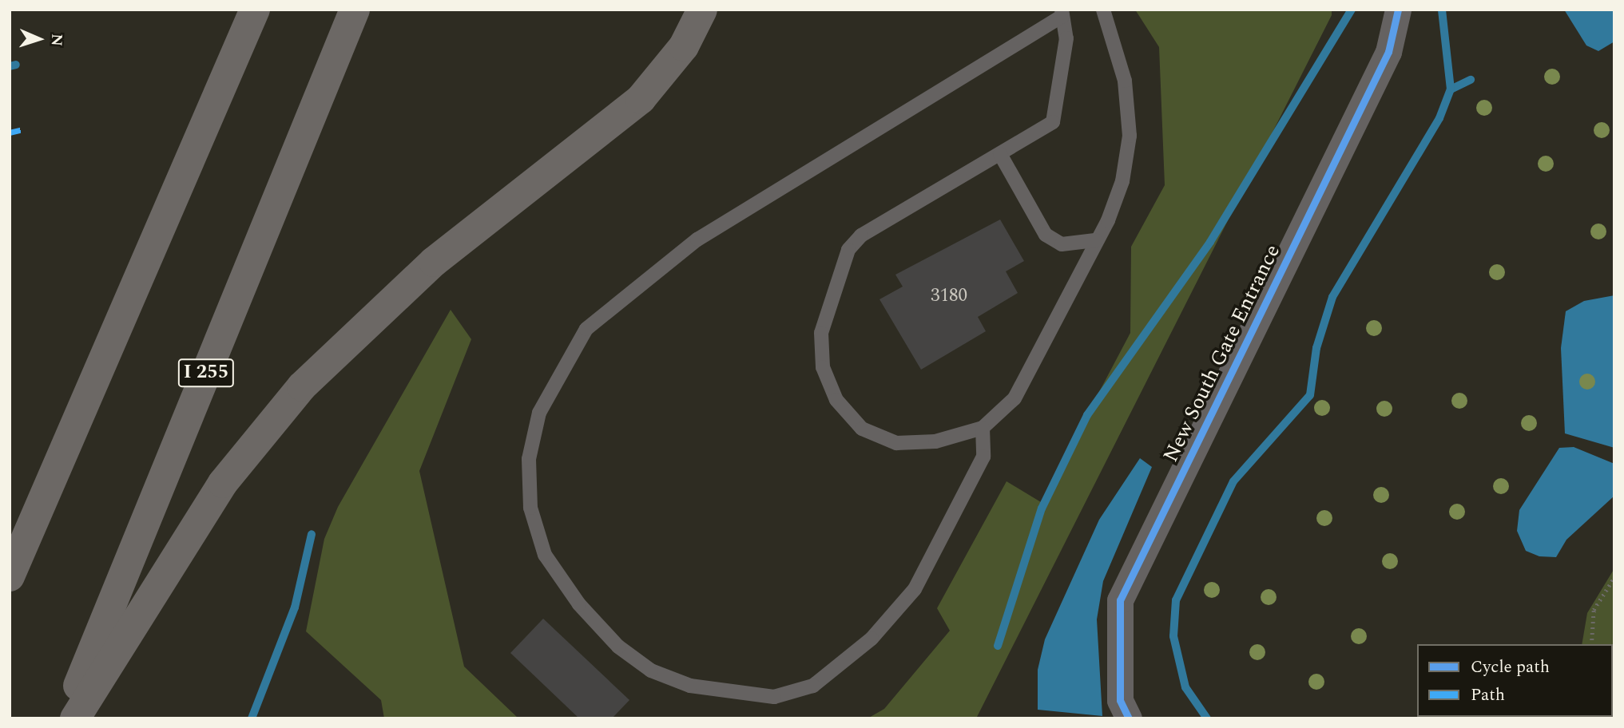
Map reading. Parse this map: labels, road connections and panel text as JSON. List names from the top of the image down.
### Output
{
  "streets": {
    "highway": ["I 255"],
    "street": ["New South Gate Entrance"]
  },
  "house_numbers": ["3180"],
  "legend": ["Cycle path", "Path"],
  "north": "right"
}
